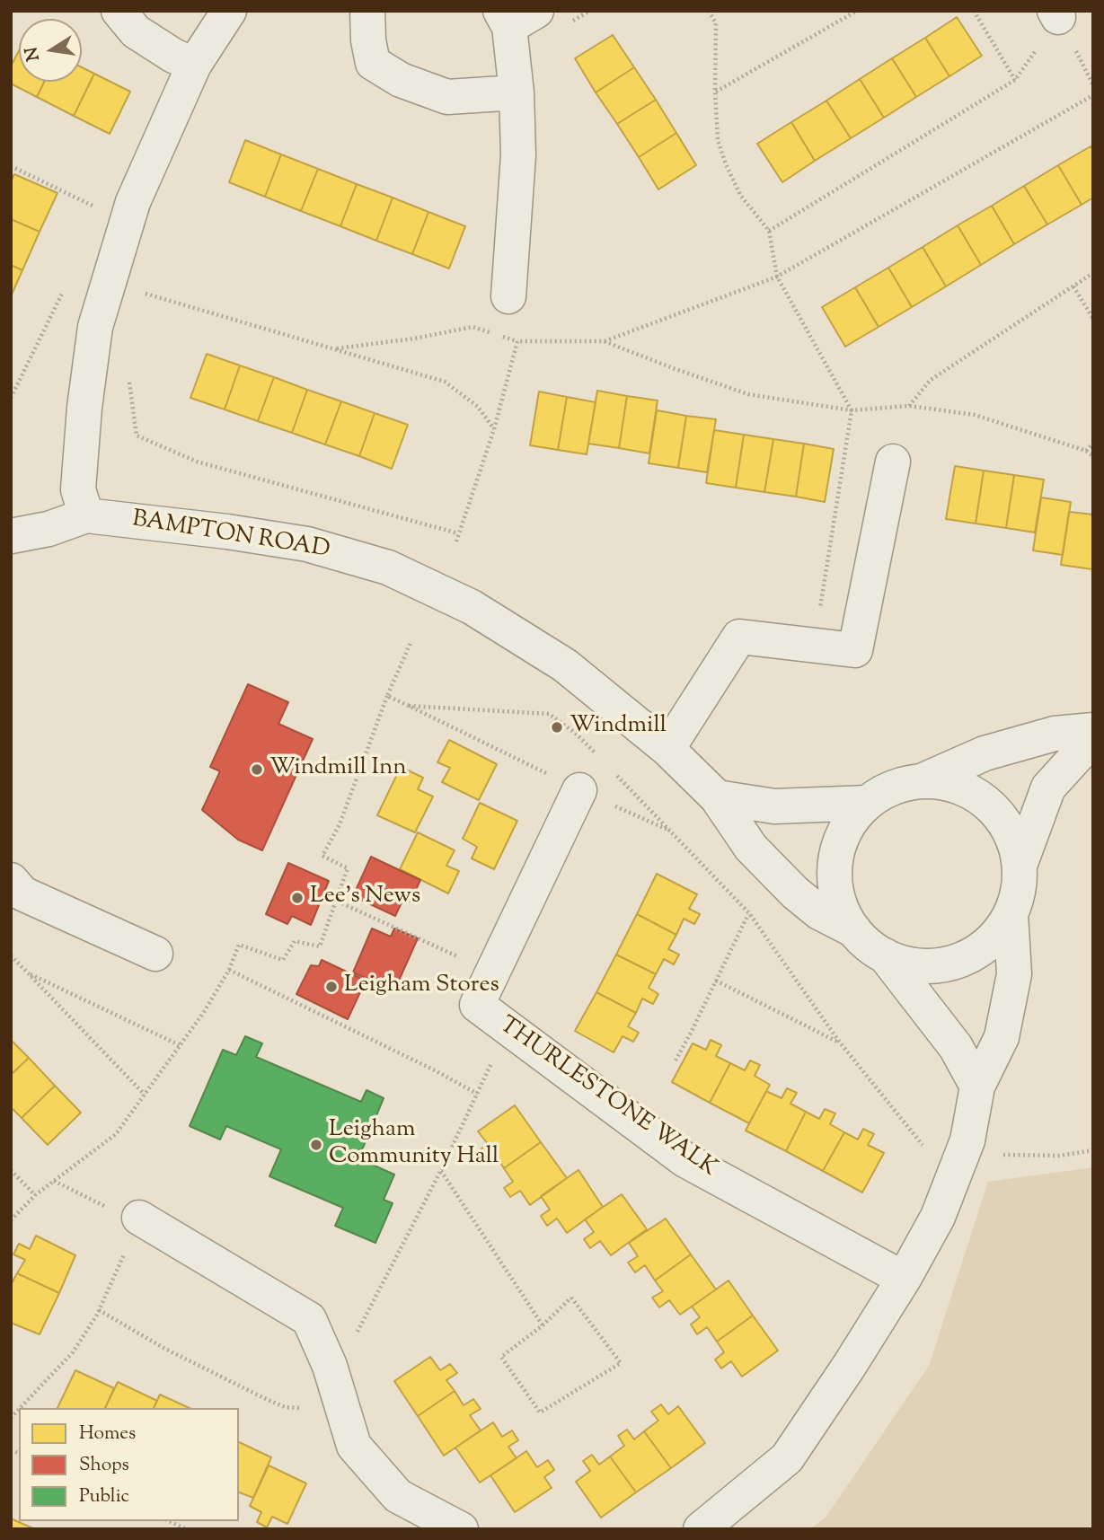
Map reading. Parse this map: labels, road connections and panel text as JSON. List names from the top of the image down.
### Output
{
  "streets": {
    "street": ["BAMPTON ROAD", "THURLESTONE WALK"]
  },
  "places": [
    "Windmill",
    "Windmill Inn",
    "Lee's News",
    "Leigham Stores",
    "Leigham Community Hall"
  ],
  "legend": ["Homes", "Shops", "Public"],
  "north": "left"
}
